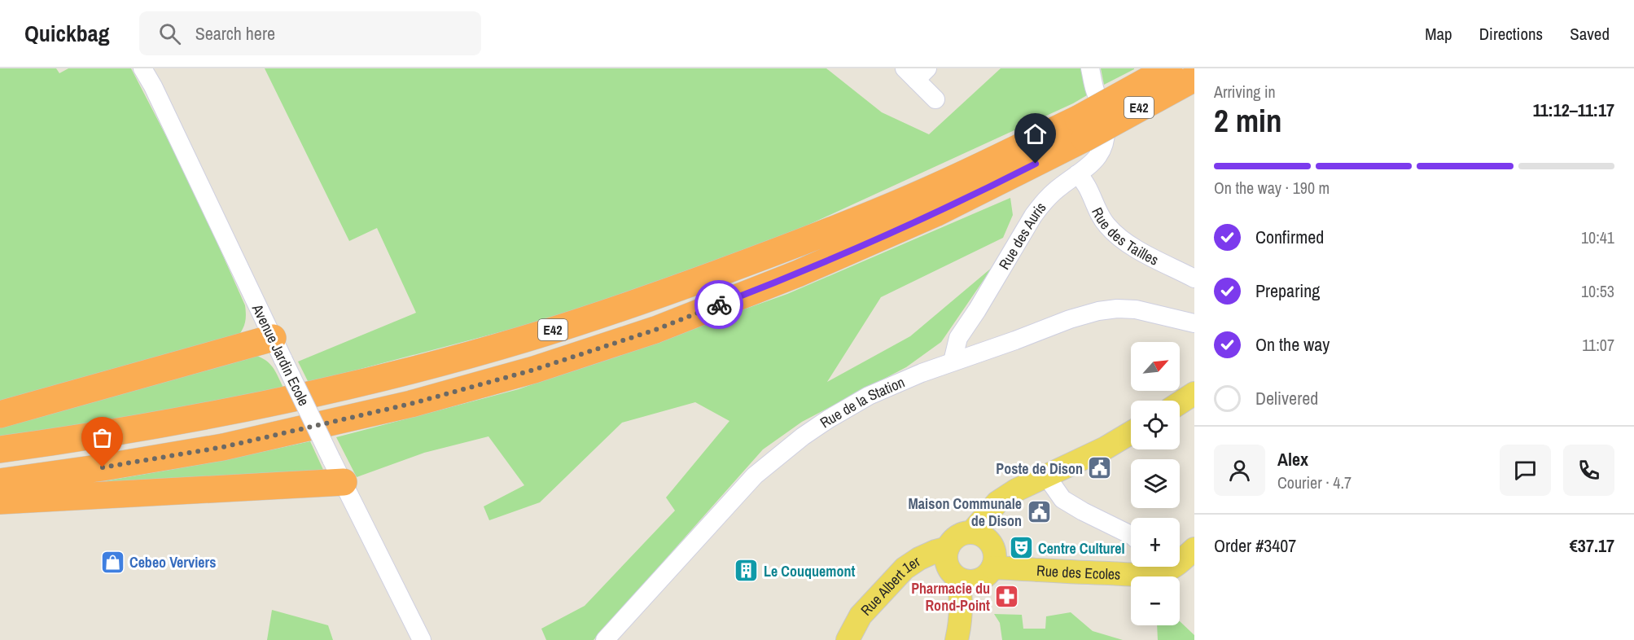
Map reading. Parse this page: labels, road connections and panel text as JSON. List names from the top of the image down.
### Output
{
  "streets": {
    "highway": ["E42"],
    "main road": ["Rue des Ecoles", "Rue Albert 1er"],
    "street": [
      "Rue des Tailles",
      "Rue des Auris",
      "Avenue Jardin Ecole",
      "Rue de la Station"
    ]
  },
  "crossings": [
    ["Rue des Tailles", "Rue des Auris"],
    ["Rue des Auris", "Rue de la Station"],
    ["Rue des Ecoles", "Rue Albert 1er"]
  ],
  "places": {
    "public building": ["Poste de Dison", "Maison Communale de Dison"],
    "theatre": ["Centre Culturel"],
    "shop": ["Cebeo Verviers"],
    "building": ["Le Couquemont"],
    "pharmacy": ["Pharmacie du Rond-Point"]
  },
  "north": "top right",
  "page": {
    "header": "Quickbag",
    "search": "Search here",
    "nav": ["Map", "Directions", "Saved"],
    "heading": ["2 min", "Arriving in", "11:12–11:17"],
    "panel": [
      "Alex",
      "Courier · 4.7",
      "Order #3407",
      "€37.17"
    ],
    "bar": "On the way · 190 m",
    "list": [
      ["Confirmed", "10:41"],
      ["Preparing", "10:53"],
      ["On the way", "11:07"],
      "Delivered"
    ],
    "map_buttons": ["+", "−"]
  }
}
